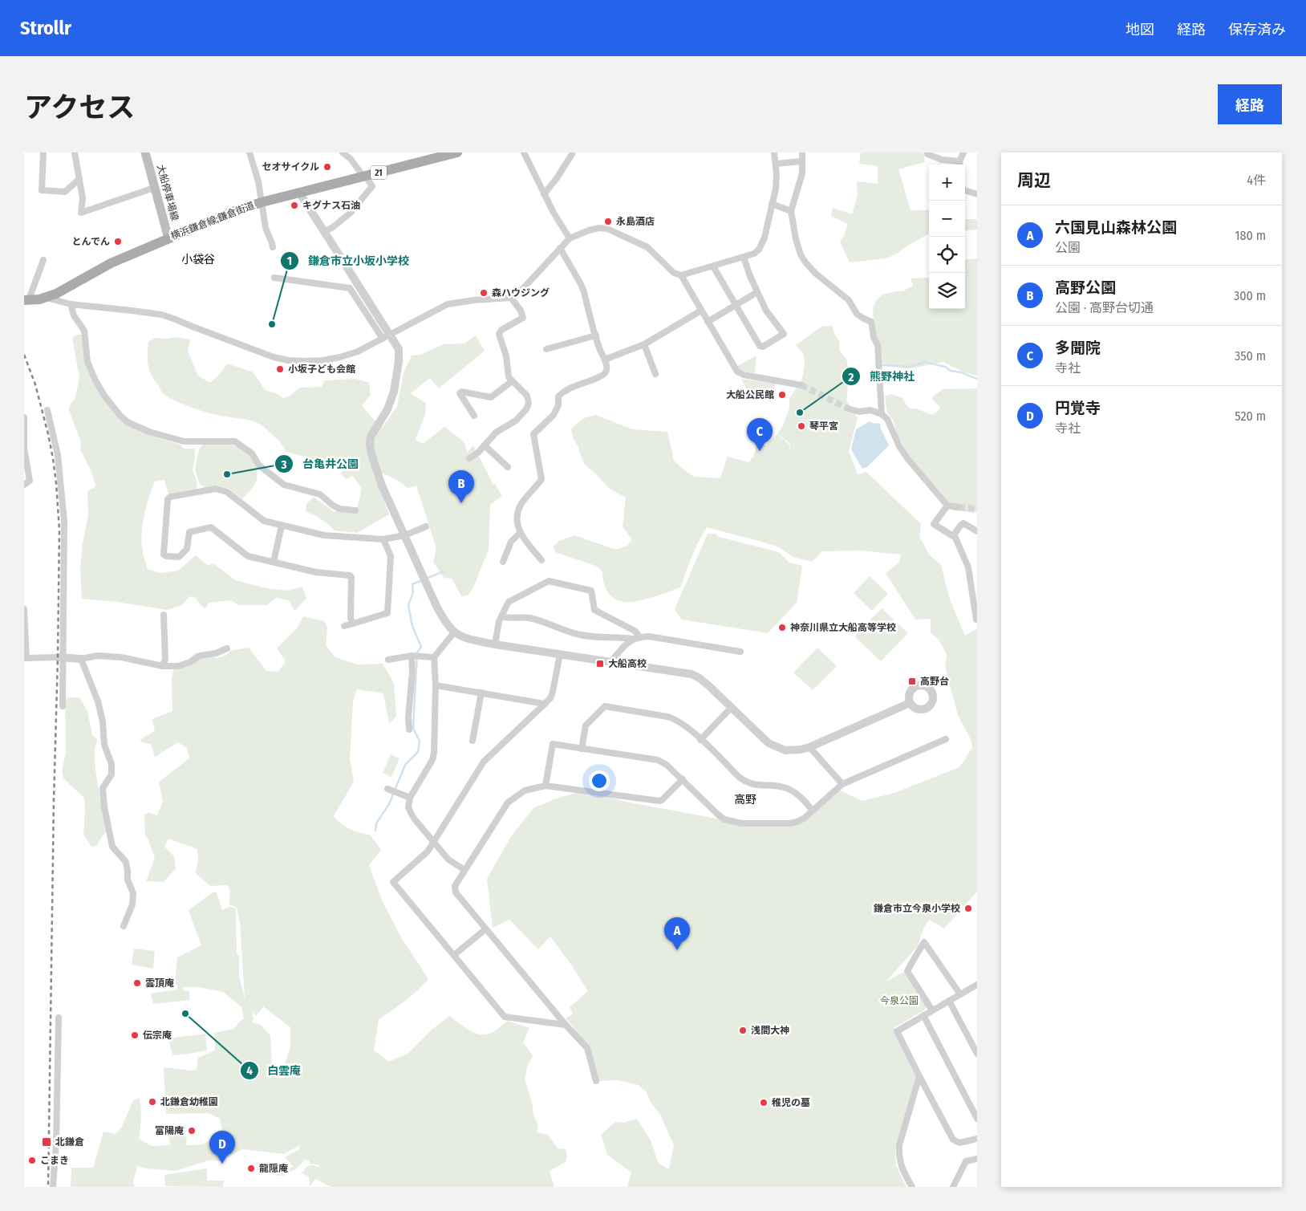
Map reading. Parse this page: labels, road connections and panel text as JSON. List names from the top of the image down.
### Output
{
  "streets": {
    "main road": ["21", "大船停車場線", "横浜鎌倉線;鎌倉街道"]
  },
  "crossings": [
    ["大船停車場線", "横浜鎌倉線;鎌倉街道"]
  ],
  "districts": ["小袋谷", "高野"],
  "parks": ["今泉公園"],
  "places": {
    "other": [
      "セオサイクル",
      "キグナス石油",
      "永島酒店",
      "とんでん",
      "森ハウジング",
      "鎌倉市立小坂小学校",
      "小坂子ども会館",
      "大船公民館",
      "熊野神社",
      "琴平宮",
      "台亀井公園",
      "神奈川県立大船高等学校",
      "鎌倉市立今泉小学校",
      "雲頂庵",
      "白雲庵",
      "浅間大神",
      "伝宗庵",
      "北鎌倉幼稚園",
      "稚児の墓",
      "富陽庵",
      "こまき",
      "龍隠庵"
    ],
    "transit": ["大船高校", "高野台", "北鎌倉"]
  },
  "page": {
    "header": "Strollr",
    "nav": ["地図", "経路", "保存済み"],
    "title": "アクセス",
    "buttons": "経路",
    "heading": ["周辺", "4件"],
    "map_buttons": ["+", "−"],
    "list": [
      {
        "mark": "A",
        "name": "六国見山森林公園",
        "note": "公園",
        "value": "180 m"
      },
      {
        "mark": "B",
        "name": "高野公園",
        "note": "公園 · 高野台切通",
        "value": "300 m"
      },
      {
        "mark": "C",
        "name": "多聞院",
        "note": "寺社",
        "value": "350 m"
      },
      {
        "mark": "D",
        "name": "円覚寺",
        "note": "寺社",
        "value": "520 m"
      }
    ],
    "pins": [
      "C",
      "B",
      "A",
      "D"
    ]
  }
}
